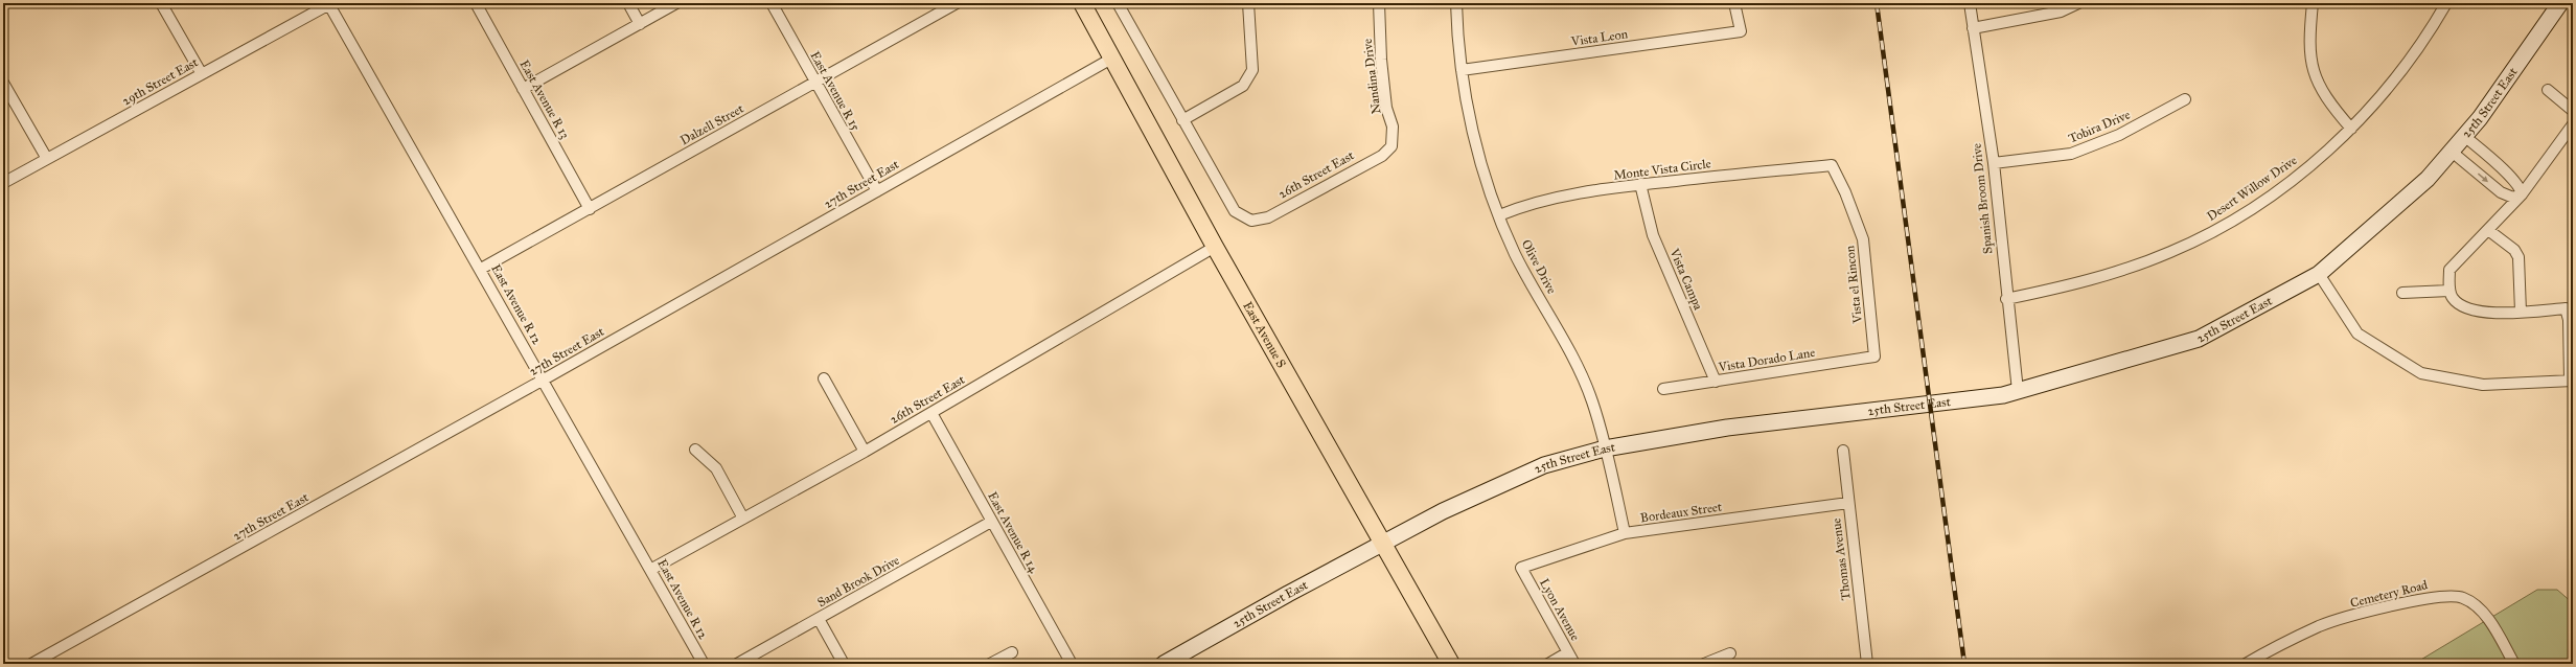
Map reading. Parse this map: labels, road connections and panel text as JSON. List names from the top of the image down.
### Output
{
  "streets": {
    "main road": ["25th Street East", "East Avenue S"],
    "street": [
      "Vista Leon",
      "Nandina Drive",
      "29th Street East",
      "East Avenue R 15",
      "East Avenue R 13",
      "Dalzell Street",
      "Tobira Drive",
      "Monte Vista Circle",
      "26th Street East",
      "27th Street East",
      "Desert Willow Drive",
      "Spanish Broom Drive",
      "Olive Drive",
      "Vista Campa",
      "Vista el Rincon",
      "East Avenue R 12",
      "Vista Dorado Lane",
      "Bordeaux Street",
      "East Avenue R 14",
      "Thomas Avenue",
      "Sand Brook Drive",
      "Cemetery Road",
      "Lyon Avenue"
    ]
  },
  "crossings": [
    ["Vista Leon", "Olive Drive"],
    ["Nandina Drive", "26th Street East"],
    ["29th Street East", "East Avenue R 12"],
    ["East Avenue R 15", "Dalzell Street"],
    ["East Avenue R 15", "27th Street East"],
    ["East Avenue R 13", "Dalzell Street"],
    ["25th Street East", "Spanish Broom Drive"],
    ["25th Street East", "Olive Drive"],
    ["25th Street East", "East Avenue S"],
    ["Dalzell Street", "East Avenue R 12"],
    ["Tobira Drive", "Spanish Broom Drive"],
    ["Monte Vista Circle", "Olive Drive"],
    ["Monte Vista Circle", "Vista Campa"],
    ["Monte Vista Circle", "Vista el Rincon"],
    ["26th Street East", "East Avenue R 12"],
    ["26th Street East", "East Avenue S"],
    ["26th Street East", "East Avenue R 14"],
    ["27th Street East", "East Avenue R 12"],
    ["27th Street East", "East Avenue S"],
    ["Desert Willow Drive", "Spanish Broom Drive"],
    ["Olive Drive", "Bordeaux Street"],
    ["Vista Campa", "Vista Dorado Lane"],
    ["Vista el Rincon", "Vista Dorado Lane"],
    ["Bordeaux Street", "Thomas Avenue"],
    ["Bordeaux Street", "Lyon Avenue"],
    ["East Avenue R 14", "Sand Brook Drive"]
  ]
}
